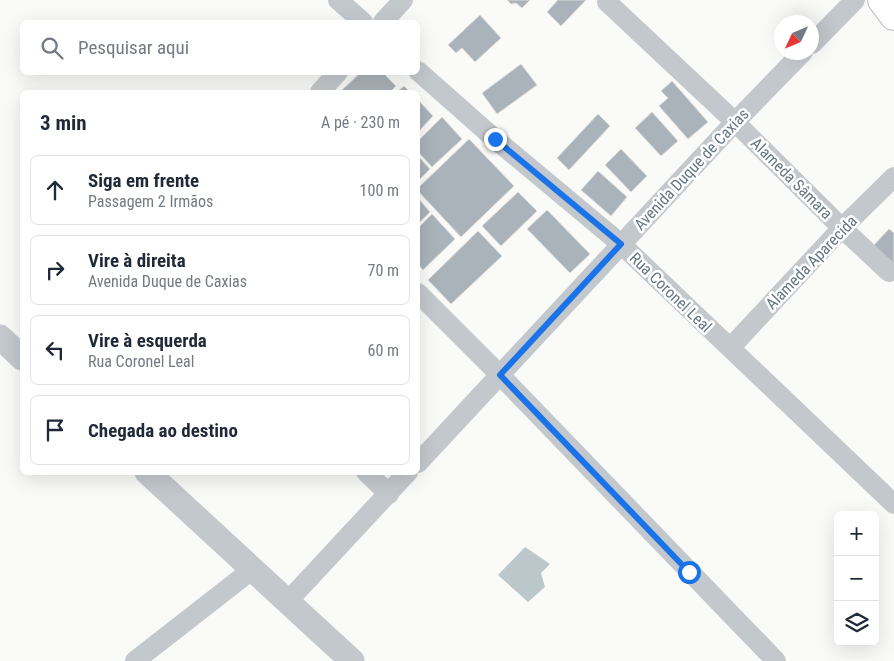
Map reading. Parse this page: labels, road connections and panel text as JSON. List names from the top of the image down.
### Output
{
  "streets": {
    "street": [
      "Avenida Duque de Caxias",
      "Alameda Sâmara",
      "Alameda Aparecida",
      "Rua Coronel Leal"
    ]
  },
  "crossings": [
    ["Avenida Duque de Caxias", "Alameda Sâmara"],
    ["Avenida Duque de Caxias", "Rua Coronel Leal"],
    ["Alameda Sâmara", "Alameda Aparecida"],
    ["Alameda Aparecida", "Rua Coronel Leal"]
  ],
  "north": "bottom left",
  "page": {
    "search": "Pesquisar aqui",
    "heading": ["3 min", "A pé · 230 m"],
    "list": [
      ["Siga em frente", "Passagem 2 Irmãos", "100 m"],
      ["Vire à direita", "Avenida Duque de Caxias", "70 m"],
      ["Vire à esquerda", "Rua Coronel Leal", "60 m"],
      "Chegada ao destino"
    ],
    "map_buttons": ["+", "−"]
  }
}
